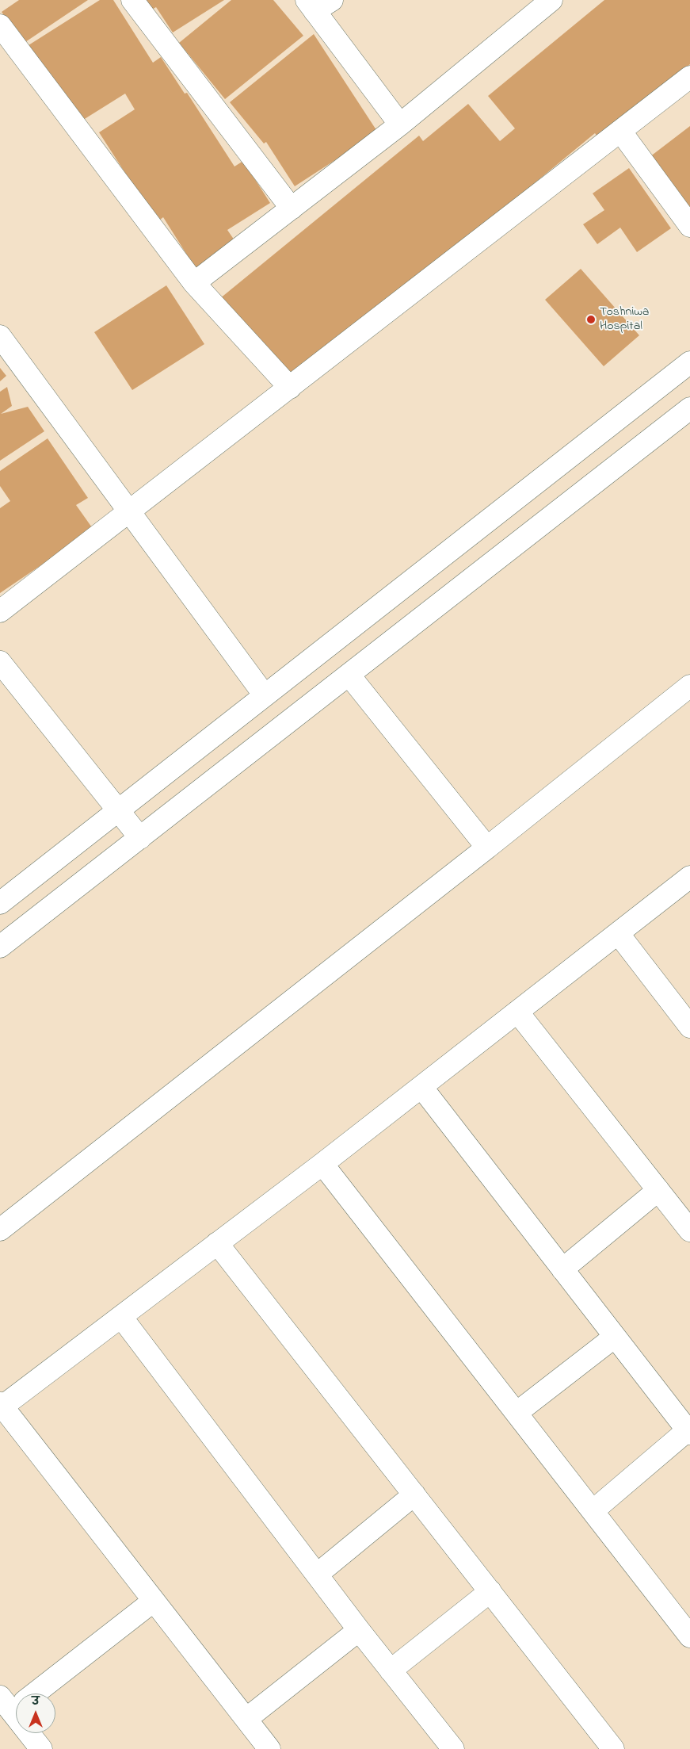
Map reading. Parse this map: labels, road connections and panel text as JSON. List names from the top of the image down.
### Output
{
  "places": ["Toshniwa Hospital"],
  "north": "top"
}
